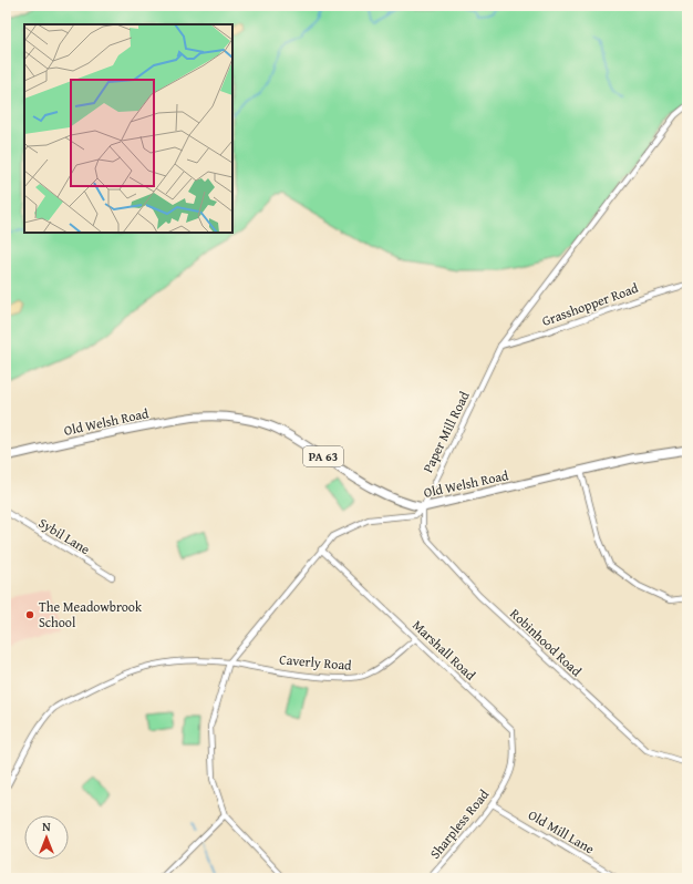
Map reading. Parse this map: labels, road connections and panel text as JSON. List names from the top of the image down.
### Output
{
  "streets": {
    "main road": ["Old Welsh Road", "PA 63"],
    "street": [
      "Grasshopper Road",
      "Paper Mill Road",
      "Sybil Lane",
      "Robinhood Road",
      "Marshall Road",
      "Caverly Road",
      "Sharpless Road",
      "Old Mill Lane"
    ]
  },
  "crossings": [
    ["Grasshopper Road", "Paper Mill Road"],
    ["Old Welsh Road", "Paper Mill Road"],
    ["Old Welsh Road", "Robinhood Road"],
    ["Paper Mill Road", "Robinhood Road"],
    ["Marshall Road", "Caverly Road"],
    ["Marshall Road", "Sharpless Road"],
    ["Sharpless Road", "Old Mill Lane"]
  ],
  "places": ["The Meadowbrook School"],
  "north": "top"
}
